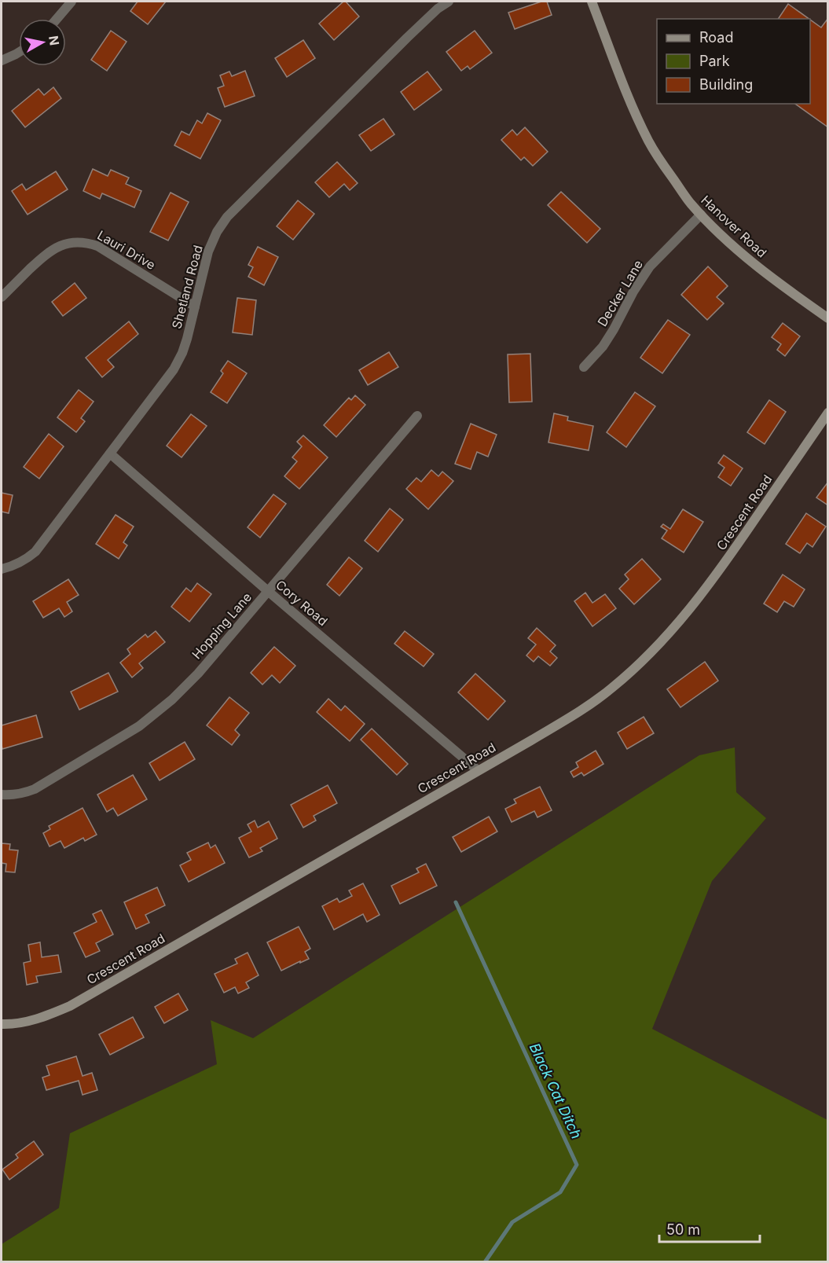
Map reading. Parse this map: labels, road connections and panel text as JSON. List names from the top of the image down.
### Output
{
  "streets": {
    "street": [
      "Hanover Road",
      "Lauri Drive",
      "Shetland Road",
      "Decker Lane",
      "Crescent Road",
      "Cory Road",
      "Hopping Lane"
    ]
  },
  "crossings": [
    ["Hanover Road", "Decker Lane"],
    ["Lauri Drive", "Shetland Road"],
    ["Shetland Road", "Cory Road"],
    ["Crescent Road", "Cory Road"],
    ["Cory Road", "Hopping Lane"]
  ],
  "water": ["Black Cat Ditch"],
  "legend": ["Road", "Park", "Building"],
  "scale_bar": "50 m",
  "north": "right"
}
